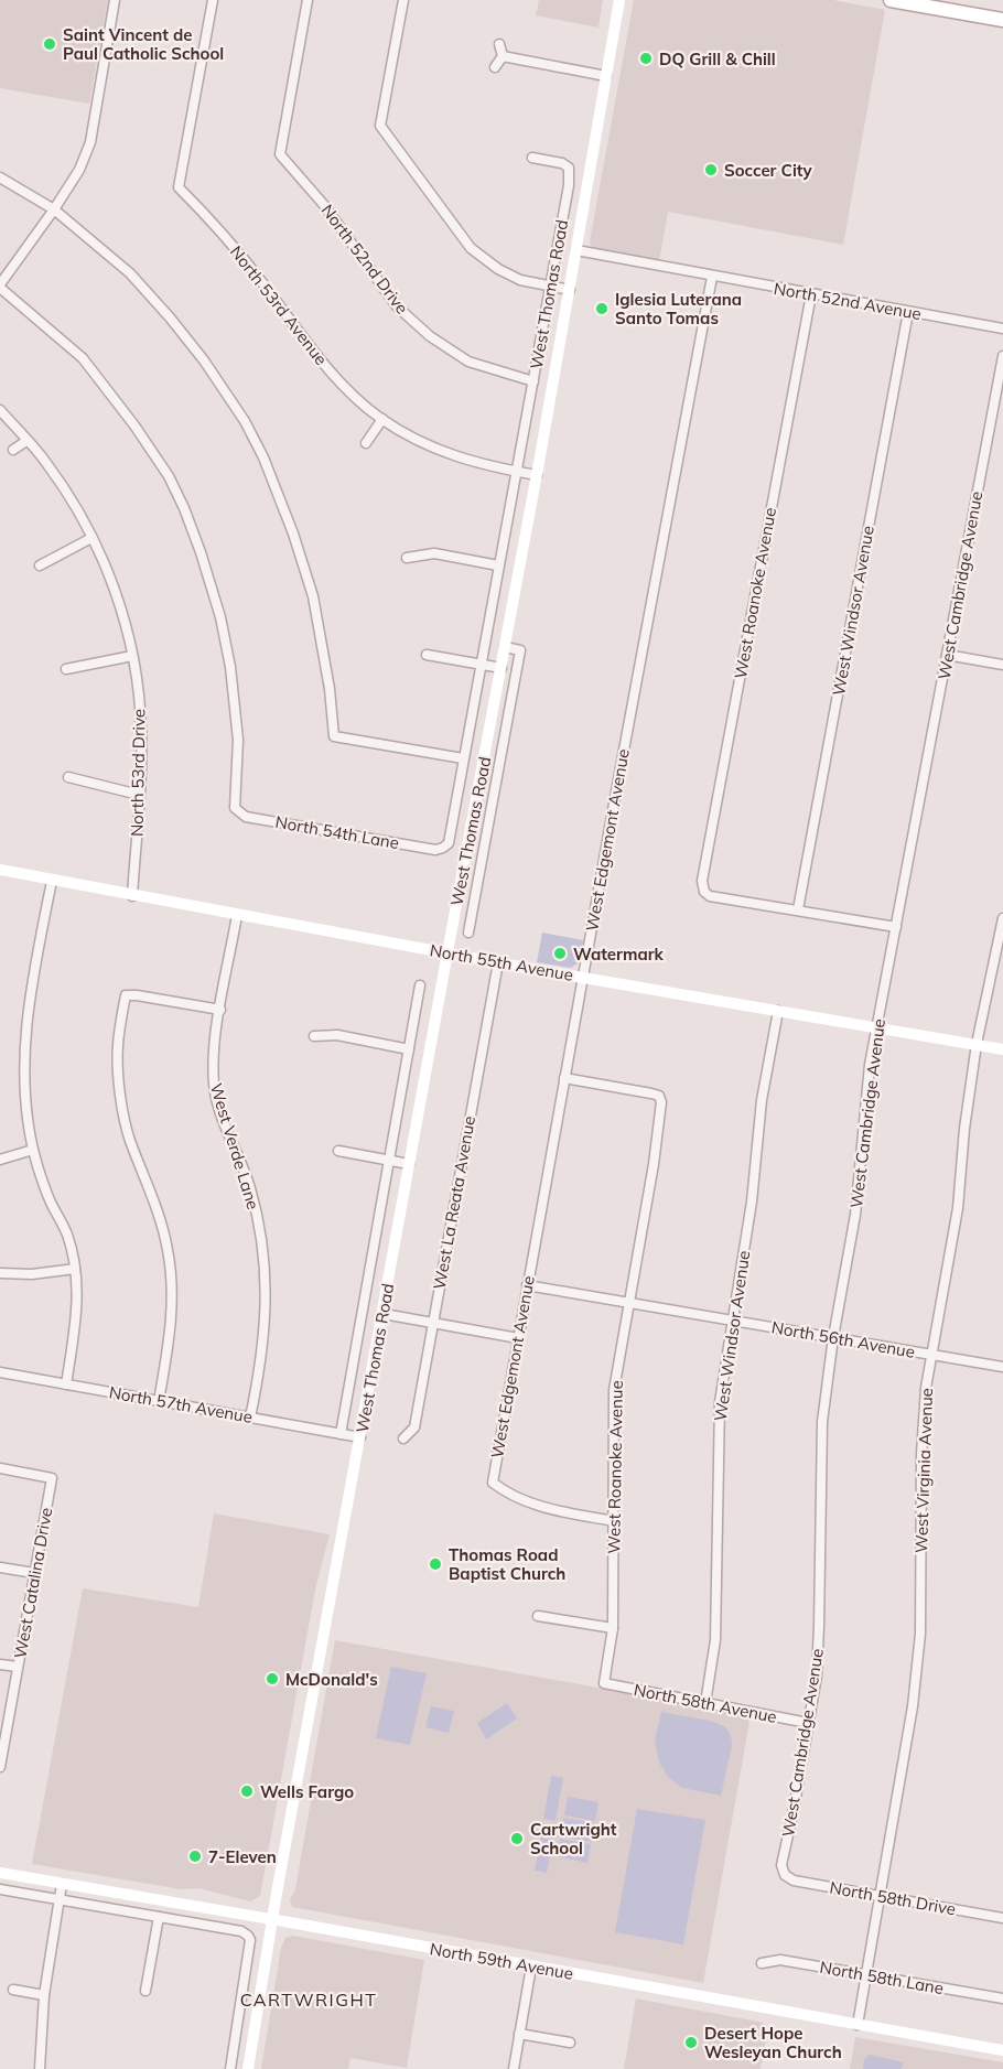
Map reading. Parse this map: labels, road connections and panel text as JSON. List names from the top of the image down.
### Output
{
  "streets": {
    "main road": ["West Thomas Road", "North 55th Avenue", "North 59th Avenue"],
    "street": [
      "North 52nd Drive",
      "North 52nd Avenue",
      "North 53rd Avenue",
      "West Cambridge Avenue",
      "West Roanoke Avenue",
      "West Windsor Avenue",
      "North 53rd Drive",
      "North 54th Lane",
      "West Edgemont Avenue",
      "West Verde Lane",
      "West La Reata Avenue",
      "North 56th Avenue",
      "North 57th Avenue",
      "West Virginia Avenue",
      "West Catalina Drive",
      "North 58th Avenue",
      "North 58th Drive",
      "North 58th Lane"
    ]
  },
  "crossings": [
    ["North 52nd Drive", "West Thomas Road"],
    ["West Thomas Road", "North 52nd Avenue"],
    ["West Thomas Road", "North 53rd Avenue"],
    ["West Thomas Road", "North 54th Lane"],
    ["West Thomas Road", "North 55th Avenue"],
    ["West Thomas Road", "North 57th Avenue"],
    ["West Thomas Road", "North 59th Avenue"],
    ["North 52nd Avenue", "West Roanoke Avenue"],
    ["North 52nd Avenue", "West Windsor Avenue"],
    ["North 52nd Avenue", "West Edgemont Avenue"],
    ["West Cambridge Avenue", "North 55th Avenue"],
    ["West Cambridge Avenue", "North 56th Avenue"],
    ["West Cambridge Avenue", "North 58th Avenue"],
    ["West Cambridge Avenue", "North 58th Drive"],
    ["West Roanoke Avenue", "West Windsor Avenue"],
    ["West Roanoke Avenue", "West Edgemont Avenue"],
    ["West Roanoke Avenue", "North 56th Avenue"],
    ["West Roanoke Avenue", "North 58th Avenue"],
    ["West Windsor Avenue", "North 55th Avenue"],
    ["West Windsor Avenue", "North 56th Avenue"],
    ["West Windsor Avenue", "North 58th Avenue"],
    ["North 53rd Drive", "North 55th Avenue"],
    ["West Edgemont Avenue", "North 55th Avenue"],
    ["West Edgemont Avenue", "North 56th Avenue"],
    ["North 55th Avenue", "West Verde Lane"],
    ["North 55th Avenue", "West La Reata Avenue"],
    ["North 55th Avenue", "West Virginia Avenue"],
    ["West Verde Lane", "North 57th Avenue"],
    ["North 56th Avenue", "West Virginia Avenue"],
    ["West Virginia Avenue", "North 58th Drive"],
    ["West Virginia Avenue", "North 59th Avenue"],
    ["West Virginia Avenue", "North 58th Lane"]
  ],
  "districts": ["CARTWRIGHT"],
  "places": [
    "Saint Vincent de Paul Catholic School",
    "DQ Grill & Chill",
    "Soccer City",
    "Iglesia Luterana Santo Tomas",
    "Watermark",
    "Thomas Road Baptist Church",
    "McDonald's",
    "Wells Fargo",
    "Cartwright School",
    "7-Eleven",
    "Desert Hope Wesleyan Church"
  ]
}
